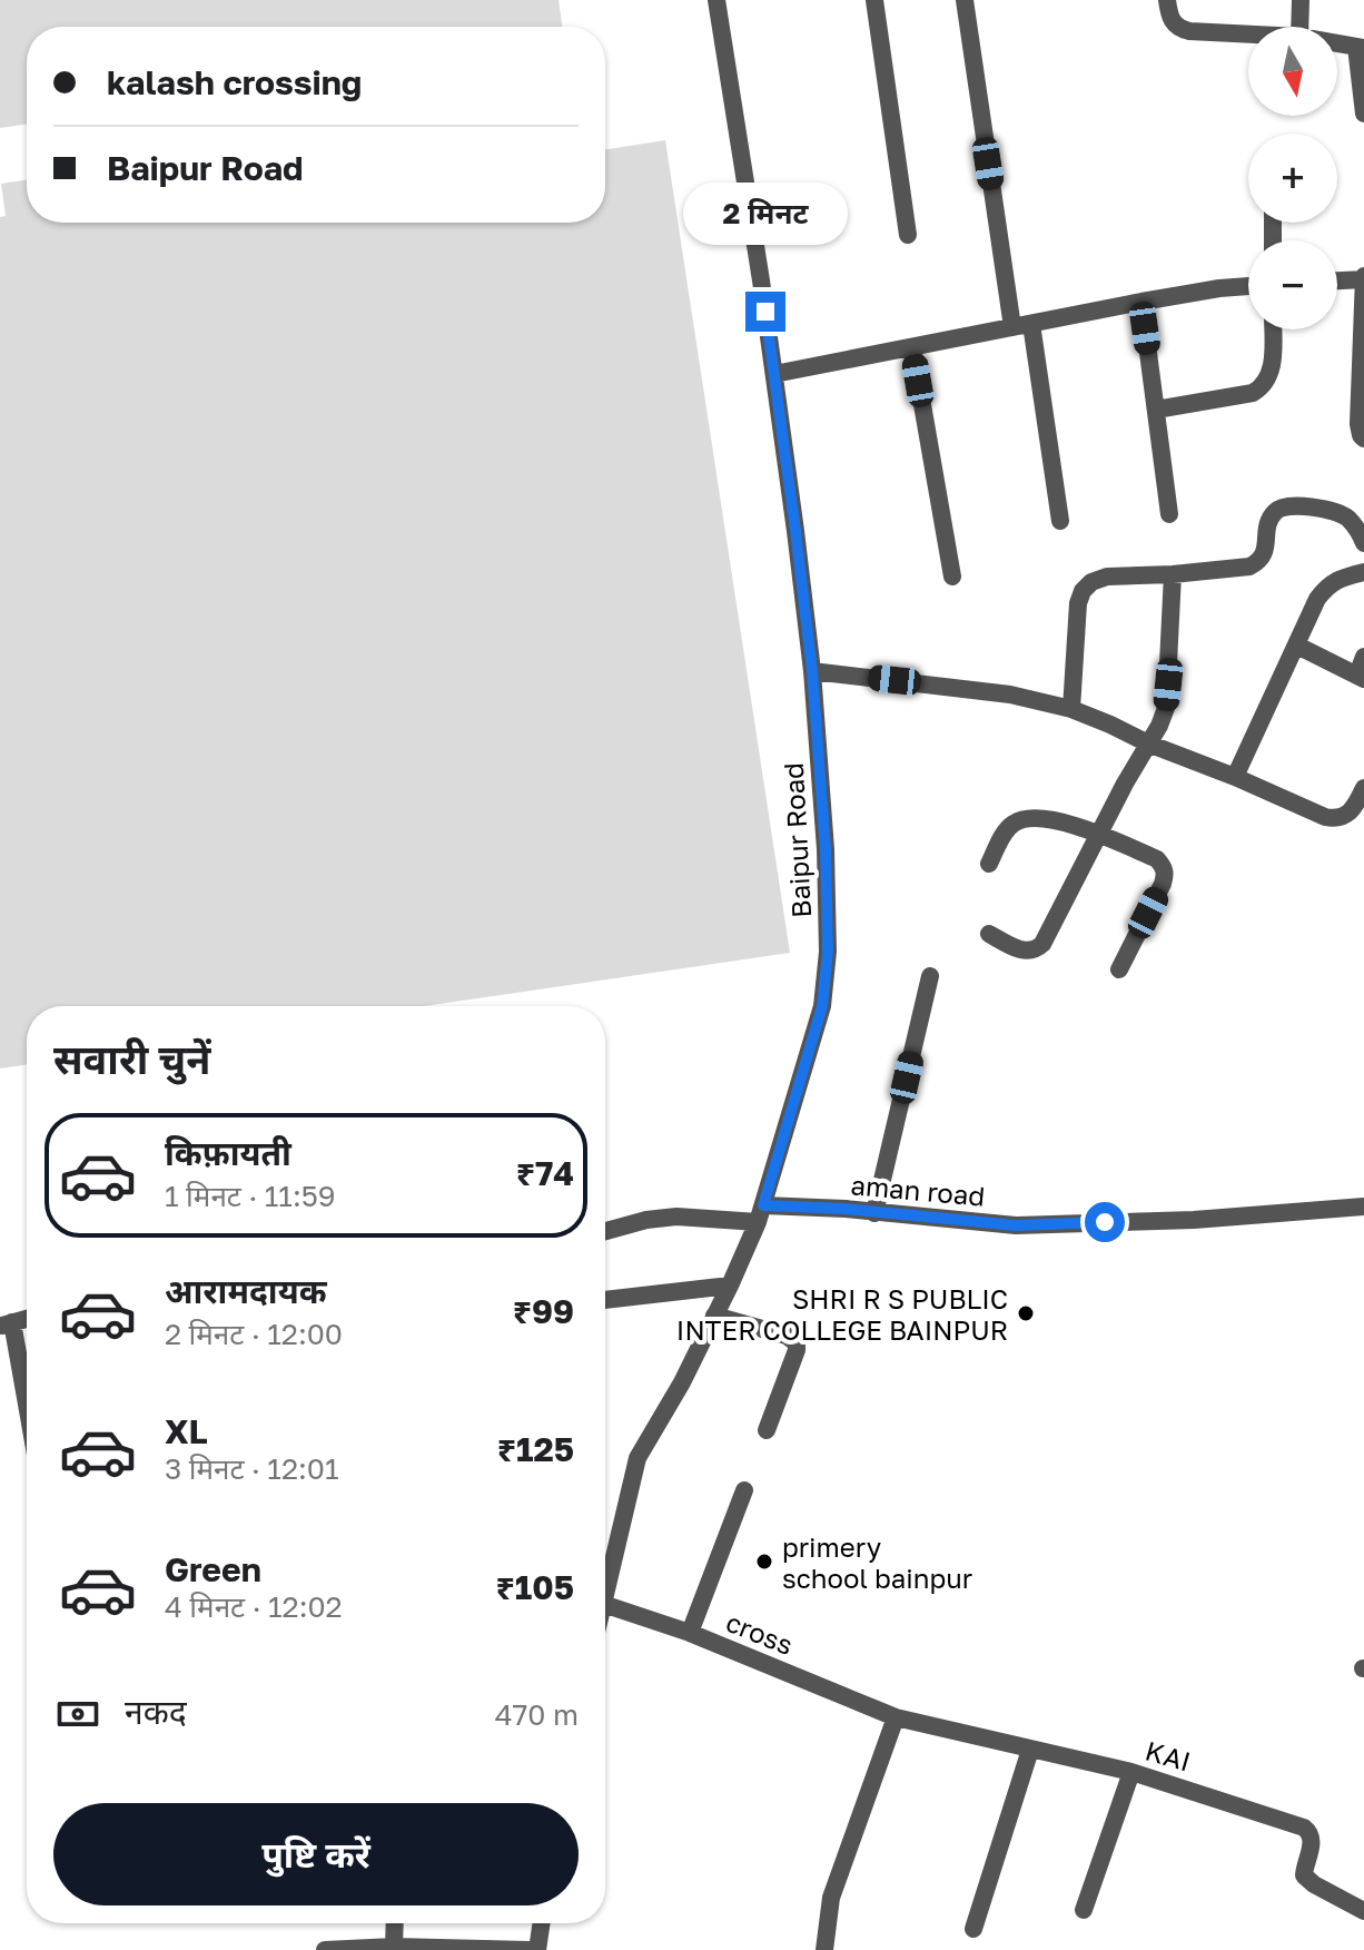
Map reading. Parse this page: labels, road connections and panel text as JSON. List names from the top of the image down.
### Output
{
  "streets": {
    "street": [
      "Baipur Road",
      "aman road",
      "cross",
      "KAI"
    ]
  },
  "crossings": [
    ["Baipur Road", "aman road"],
    ["cross", "KAI"]
  ],
  "places": ["SHRI R S PUBLIC INTER COLLEGE BAINPUR", "primery school bainpur"],
  "north": "bottom",
  "page": {
    "map_buttons": ["+", "−"],
    "banner": ["kalash crossing", "Baipur Road"],
    "bubble": "2 मिनट",
    "heading": "सवारी चुनें",
    "list": [
      {
        "name": "किफ़ायती",
        "note": "1 मिनट · 11:59",
        "value": "₹74"
      },
      {
        "name": "आरामदायक",
        "note": "2 मिनट · 12:00",
        "value": "₹99"
      },
      {
        "name": "XL",
        "note": "3 मिनट · 12:01",
        "value": "₹125"
      },
      {
        "name": "Green",
        "note": "4 मिनट · 12:02",
        "value": "₹105"
      }
    ],
    "pay": ["नकद", "470 m"],
    "buttons": "पुष्टि करें"
  }
}
